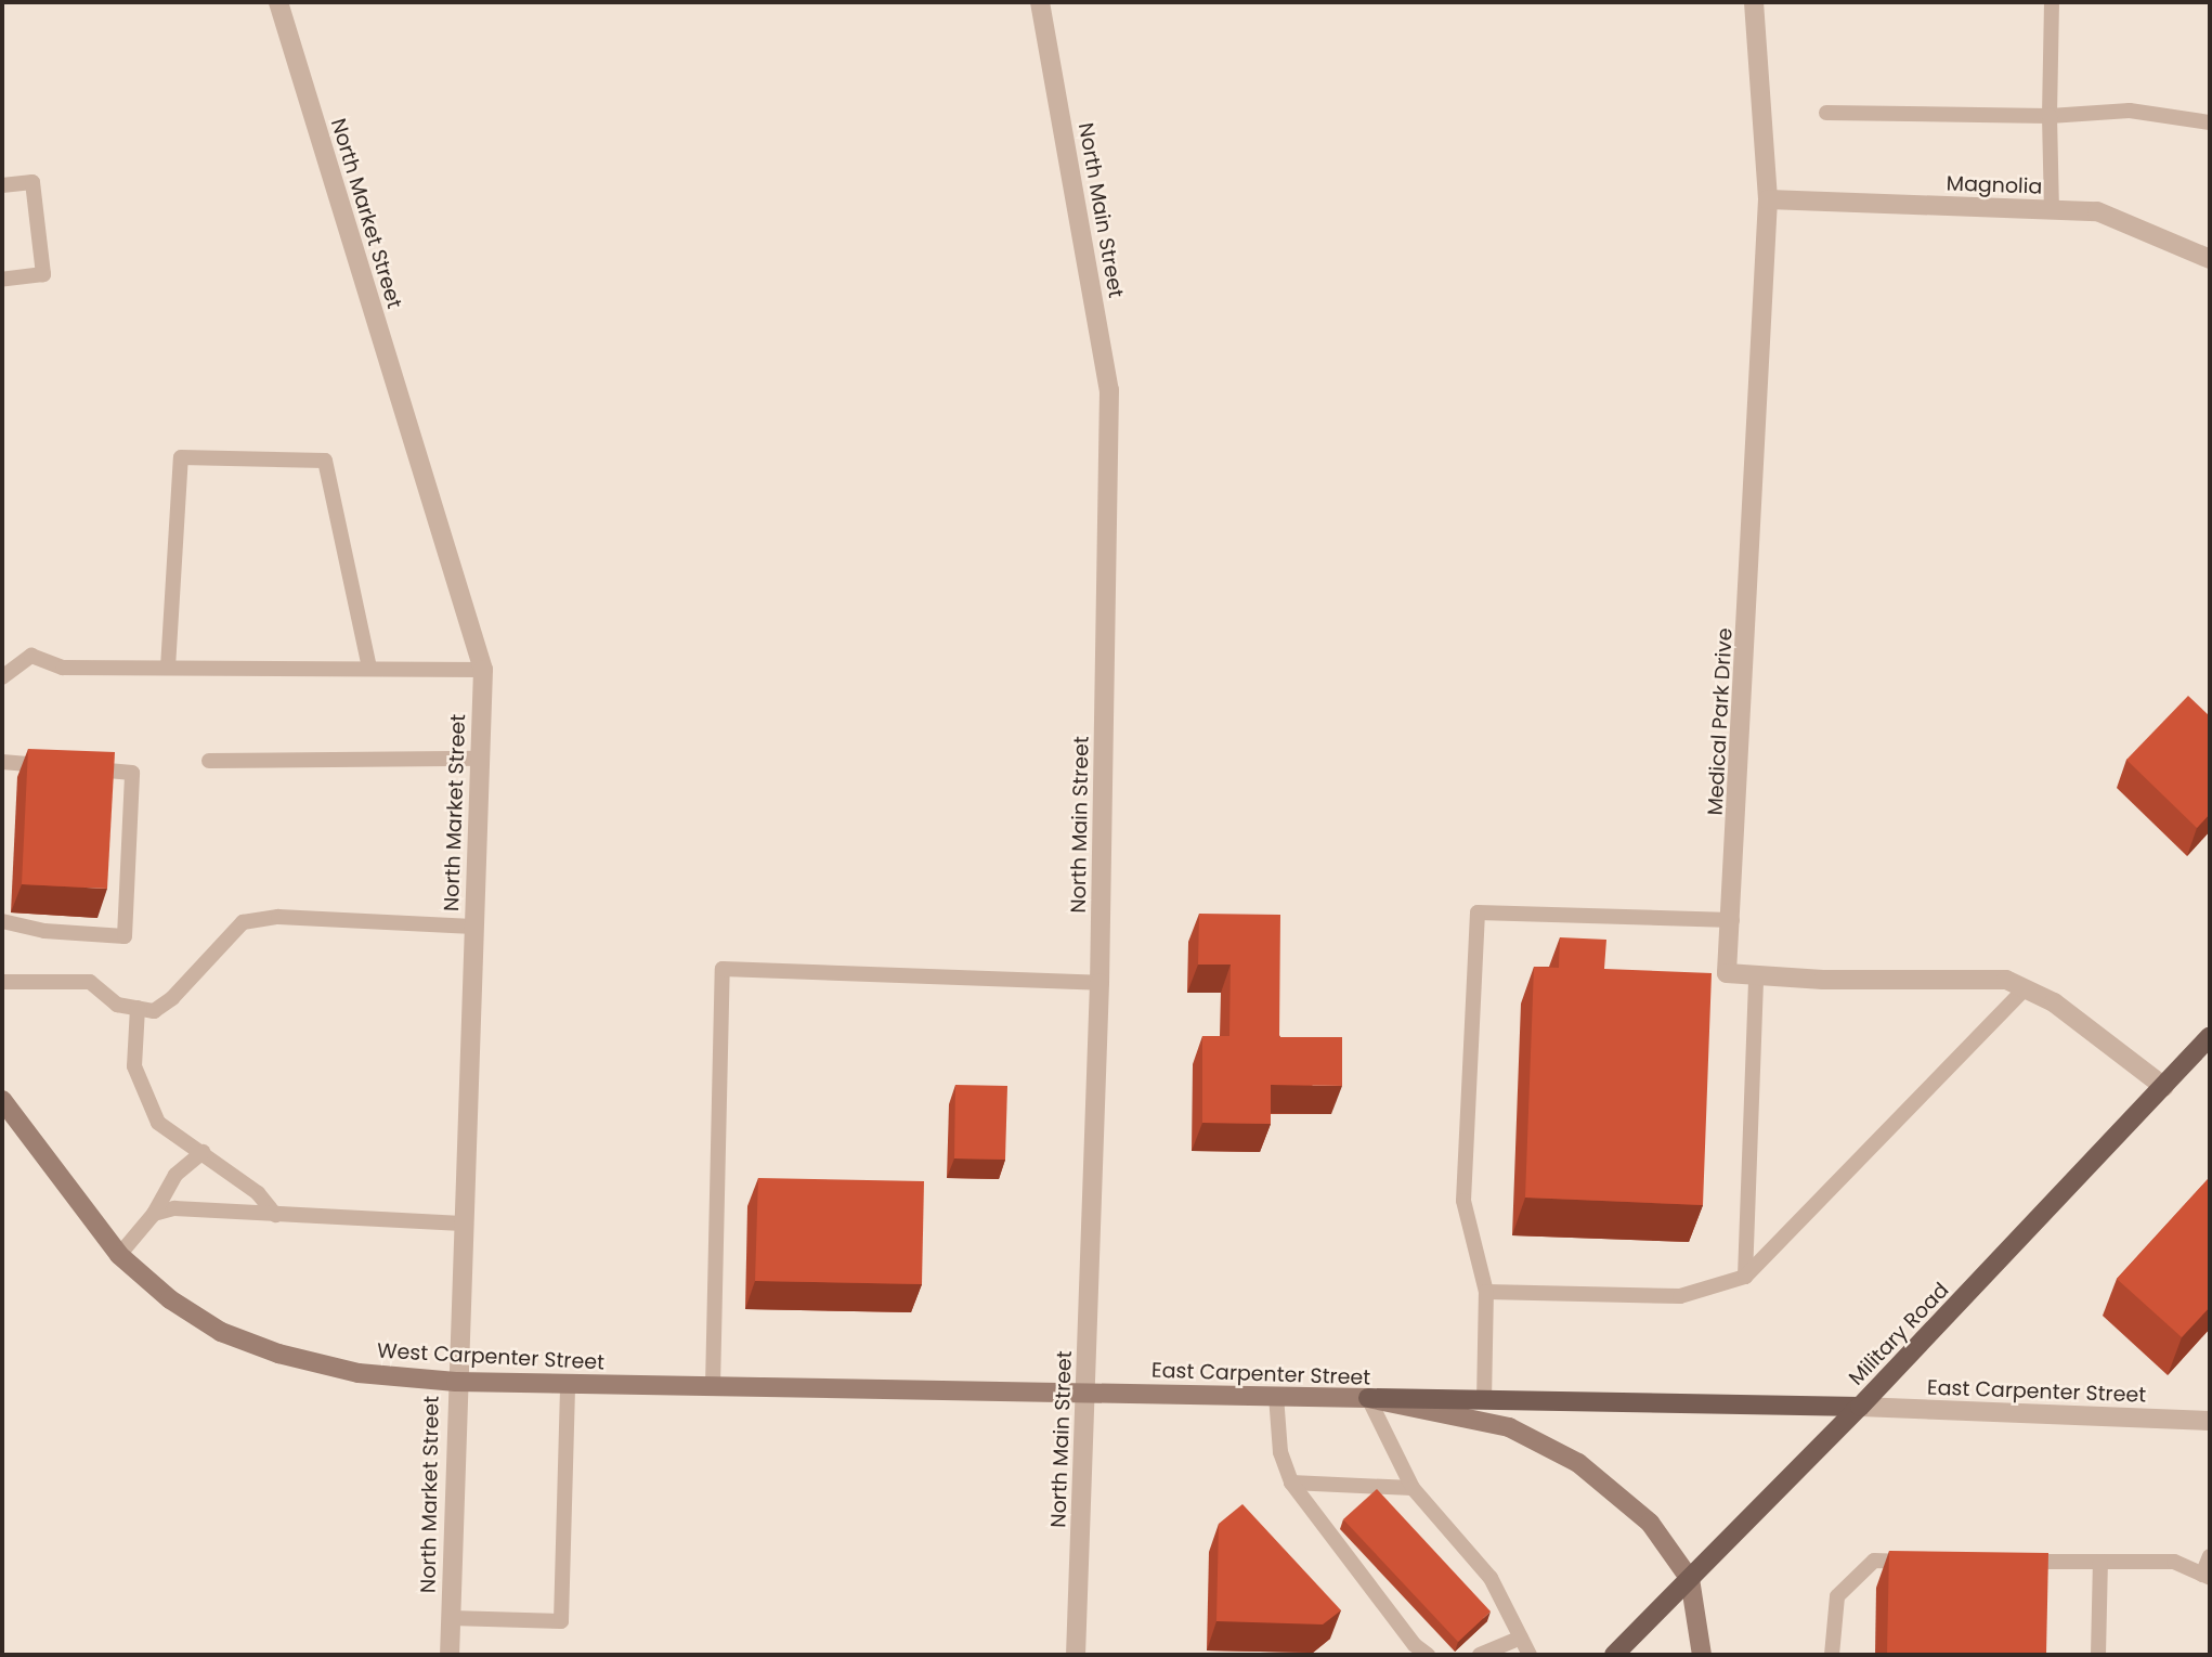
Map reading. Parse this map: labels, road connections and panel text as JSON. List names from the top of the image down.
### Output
{
  "streets": {
    "main road": ["Military Road", "West Carpenter Street", "East Carpenter Street"],
    "street": [
      "Magnolia",
      "North Main Street",
      "North Market Street",
      "Medical Park Drive"
    ]
  },
  "crossings": [
    ["Magnolia", "Medical Park Drive"],
    ["North Main Street", "West Carpenter Street"],
    ["North Main Street", "East Carpenter Street"],
    ["North Market Street", "West Carpenter Street"],
    ["Medical Park Drive", "Military Road"],
    ["Military Road", "East Carpenter Street"],
    ["West Carpenter Street", "East Carpenter Street"]
  ]
}
